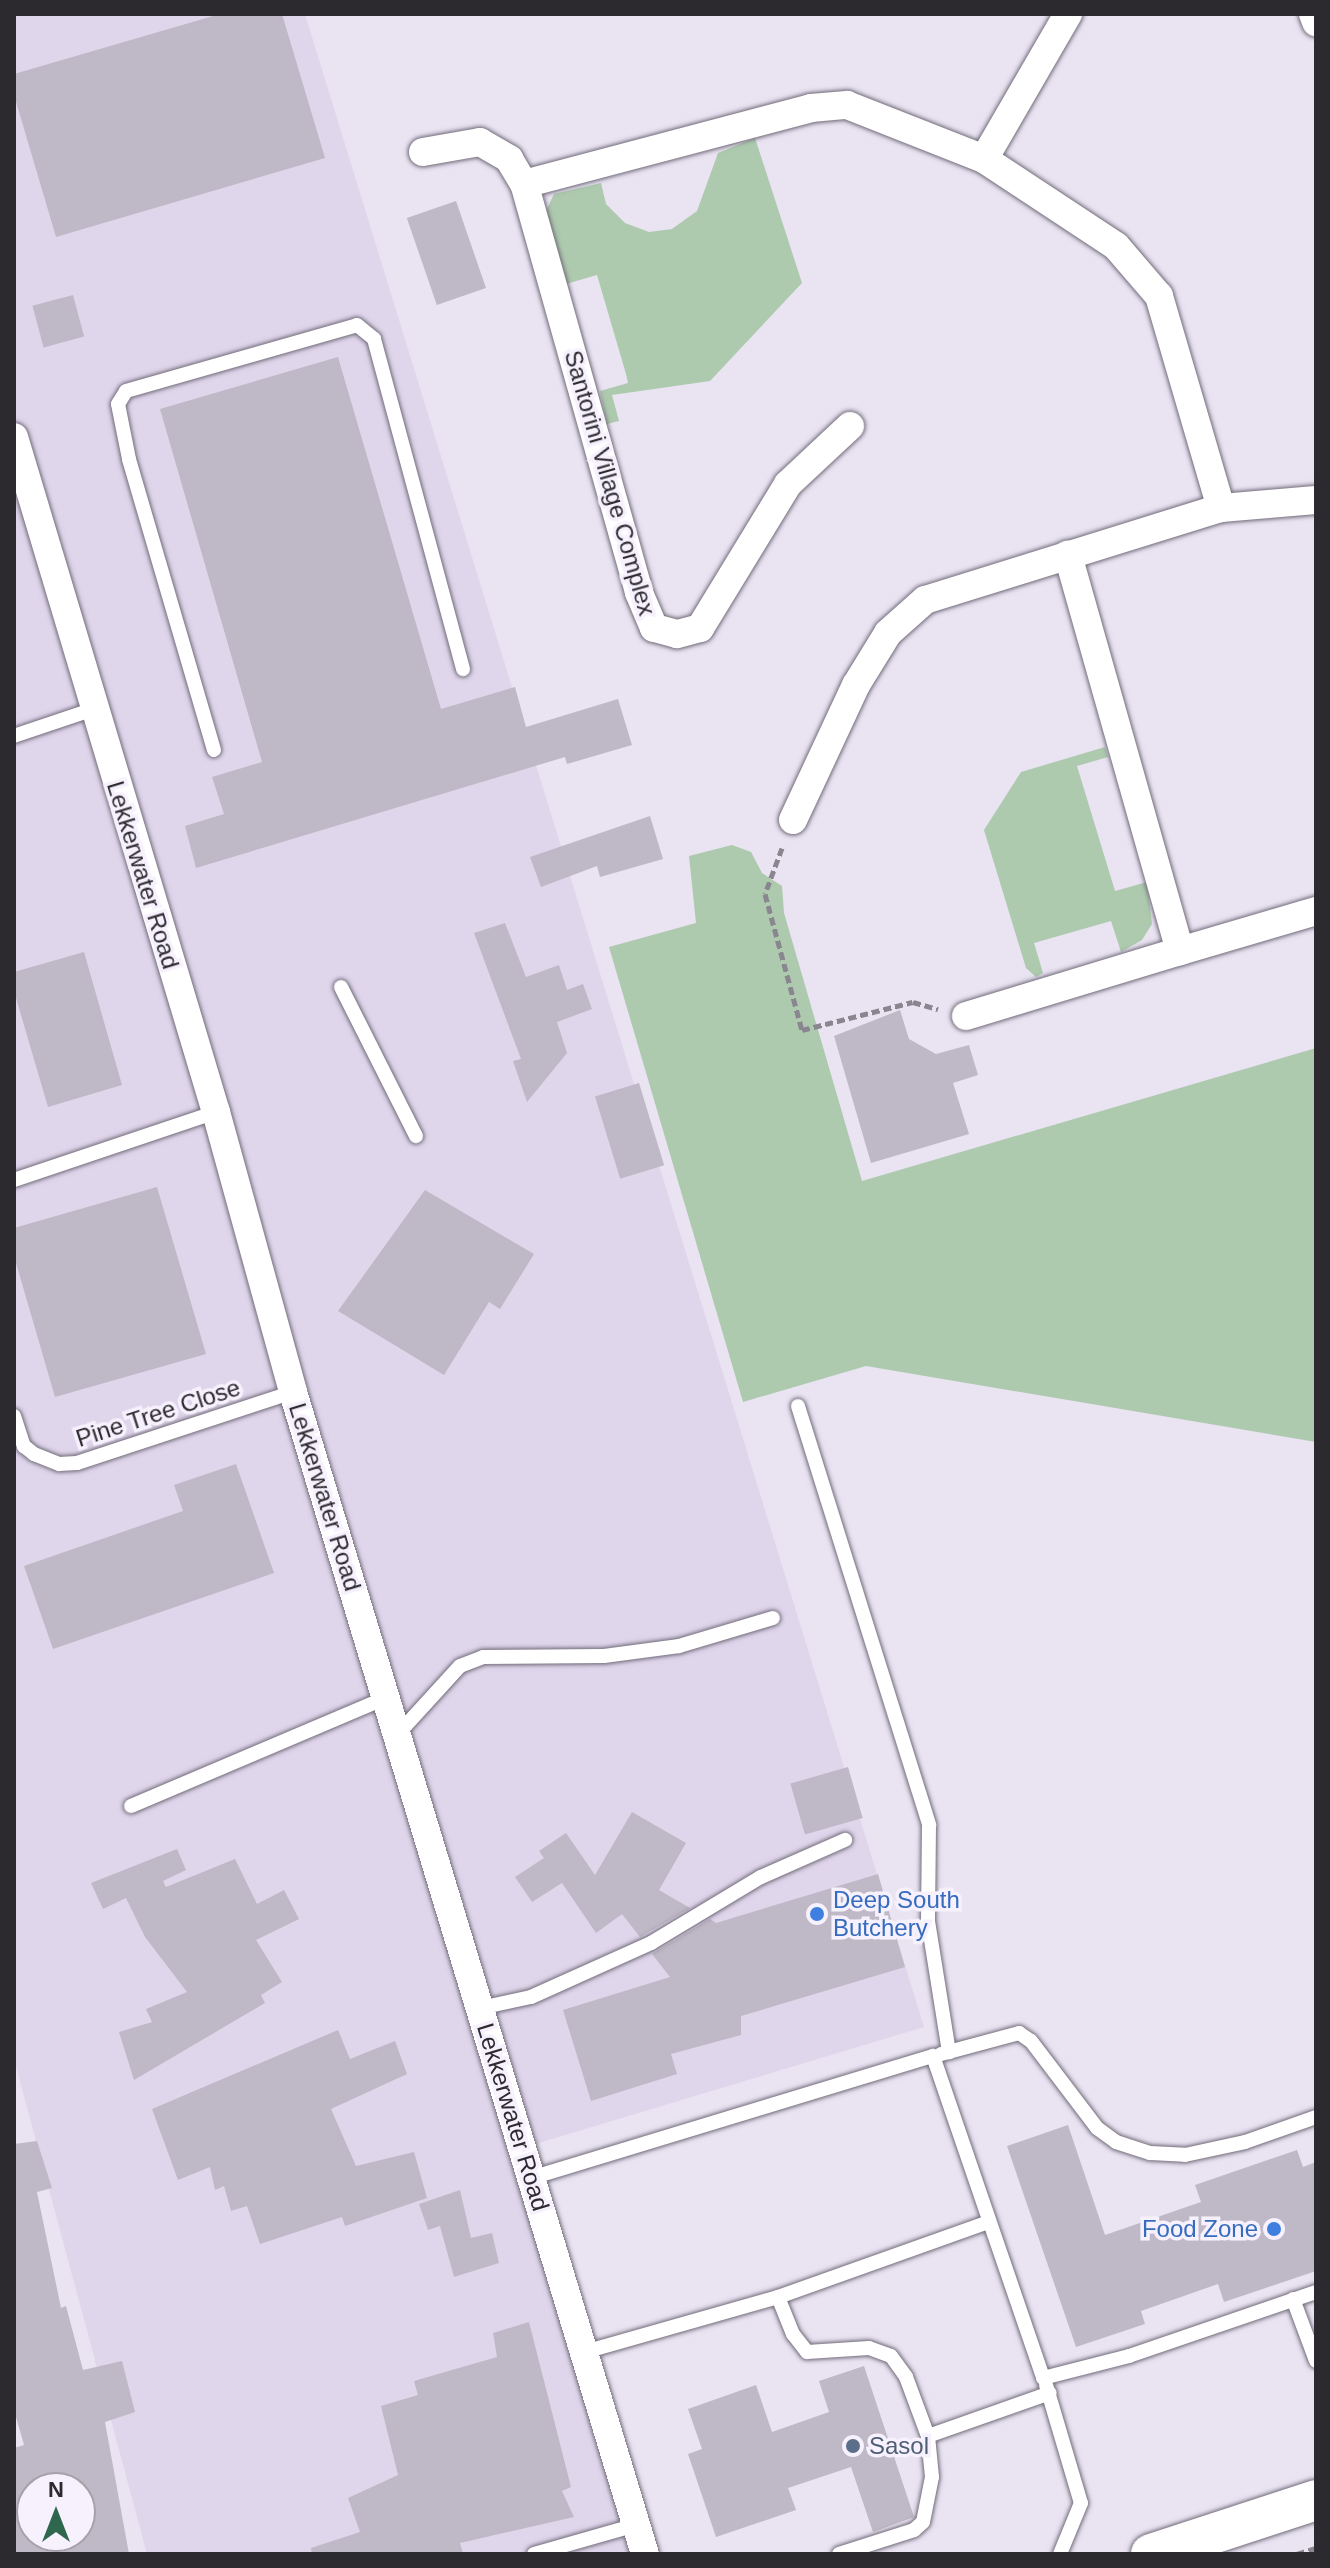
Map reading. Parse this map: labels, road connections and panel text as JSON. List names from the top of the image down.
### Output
{
  "streets": {
    "street": ["Santorini Village Complex", "Lekkerwater Road"],
    "lane": ["Pine Tree Close"]
  },
  "crossings": [
    ["Lekkerwater Road", "Pine Tree Close"]
  ],
  "places": ["Deep South Butchery", "Food Zone", "Sasol"],
  "north": "top"
}
